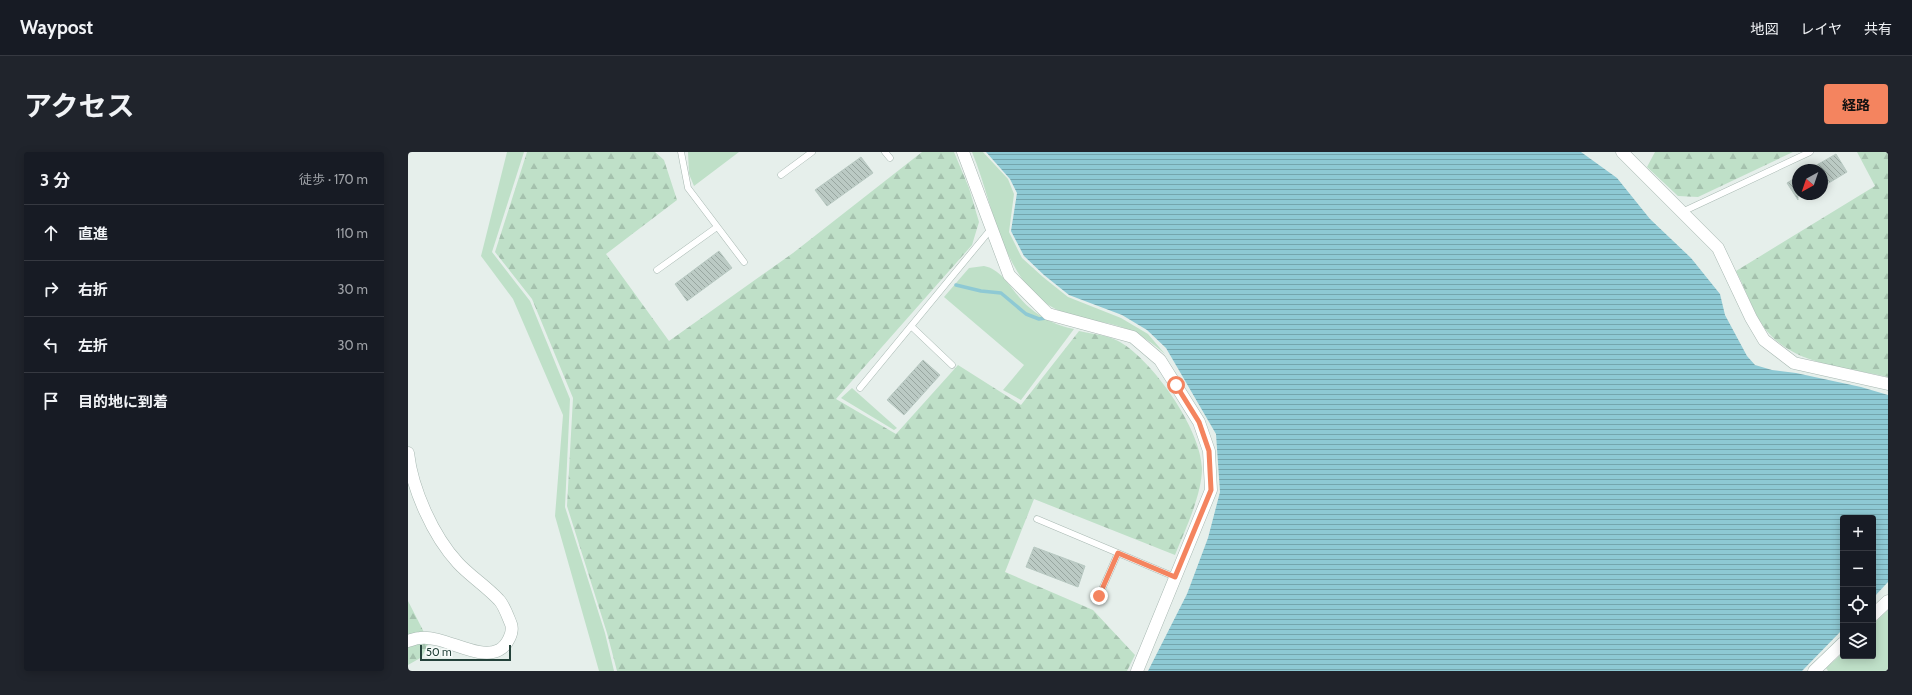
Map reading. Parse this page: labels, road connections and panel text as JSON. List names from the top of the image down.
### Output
{
  "scale_bar": "50 m",
  "north": "bottom left",
  "page": {
    "header": "Waypost",
    "nav": ["地図", "レイヤ", "共有"],
    "title": "アクセス",
    "buttons": "経路",
    "heading": ["3 分", "徒歩 · 170 m"],
    "list": [
      ["直進", "110 m"],
      ["右折", "30 m"],
      ["左折", "30 m"],
      "目的地に到着"
    ],
    "map_buttons": ["+", "−"],
    "scale": "50 m"
  }
}
